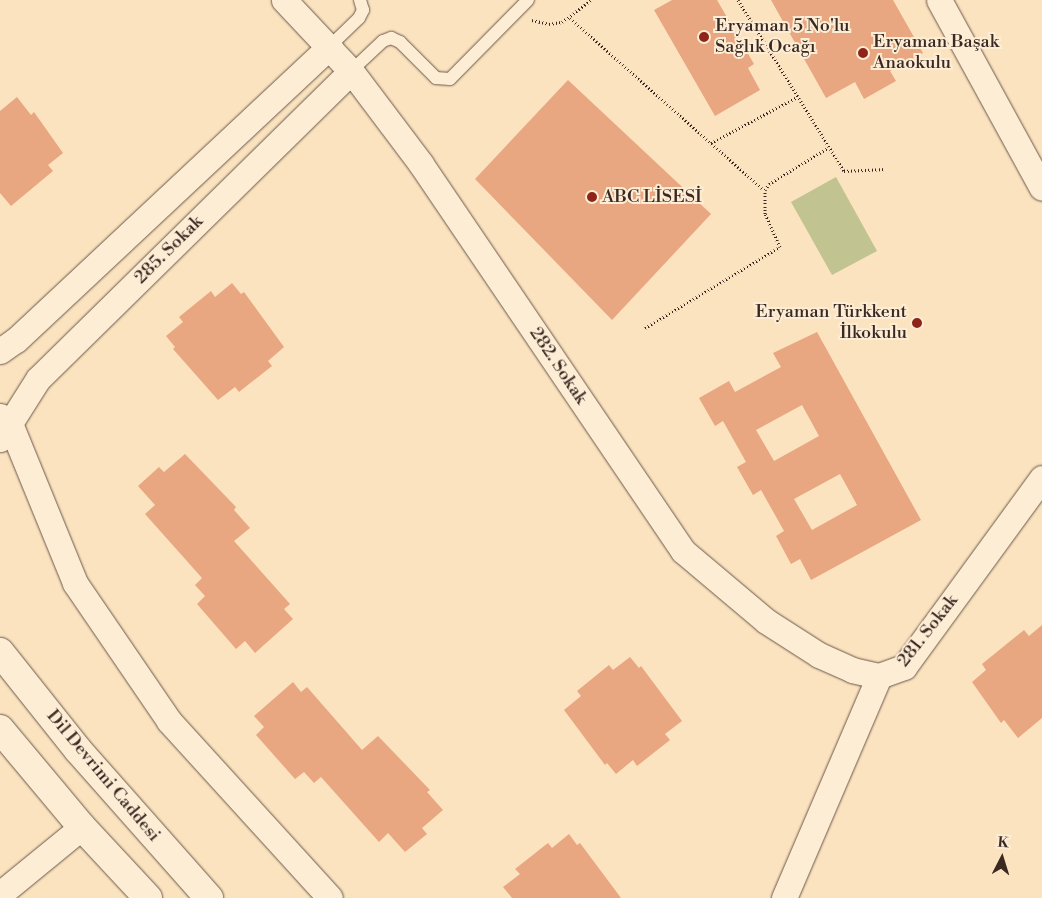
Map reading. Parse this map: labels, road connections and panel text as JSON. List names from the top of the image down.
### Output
{
  "streets": {
    "main road": ["Dil Devrimi Caddesi"],
    "street": ["285. Sokak", "282. Sokak", "281. Sokak"]
  },
  "crossings": [
    ["285. Sokak", "282. Sokak"],
    ["282. Sokak", "281. Sokak"]
  ],
  "places": [
    "Eryaman 5 No'lu Sağlık Ocağı",
    "Eryaman Başak Anaokulu",
    "ABC LİSESİ",
    "Eryaman Türkkent İlkokulu"
  ],
  "north": "top"
}
